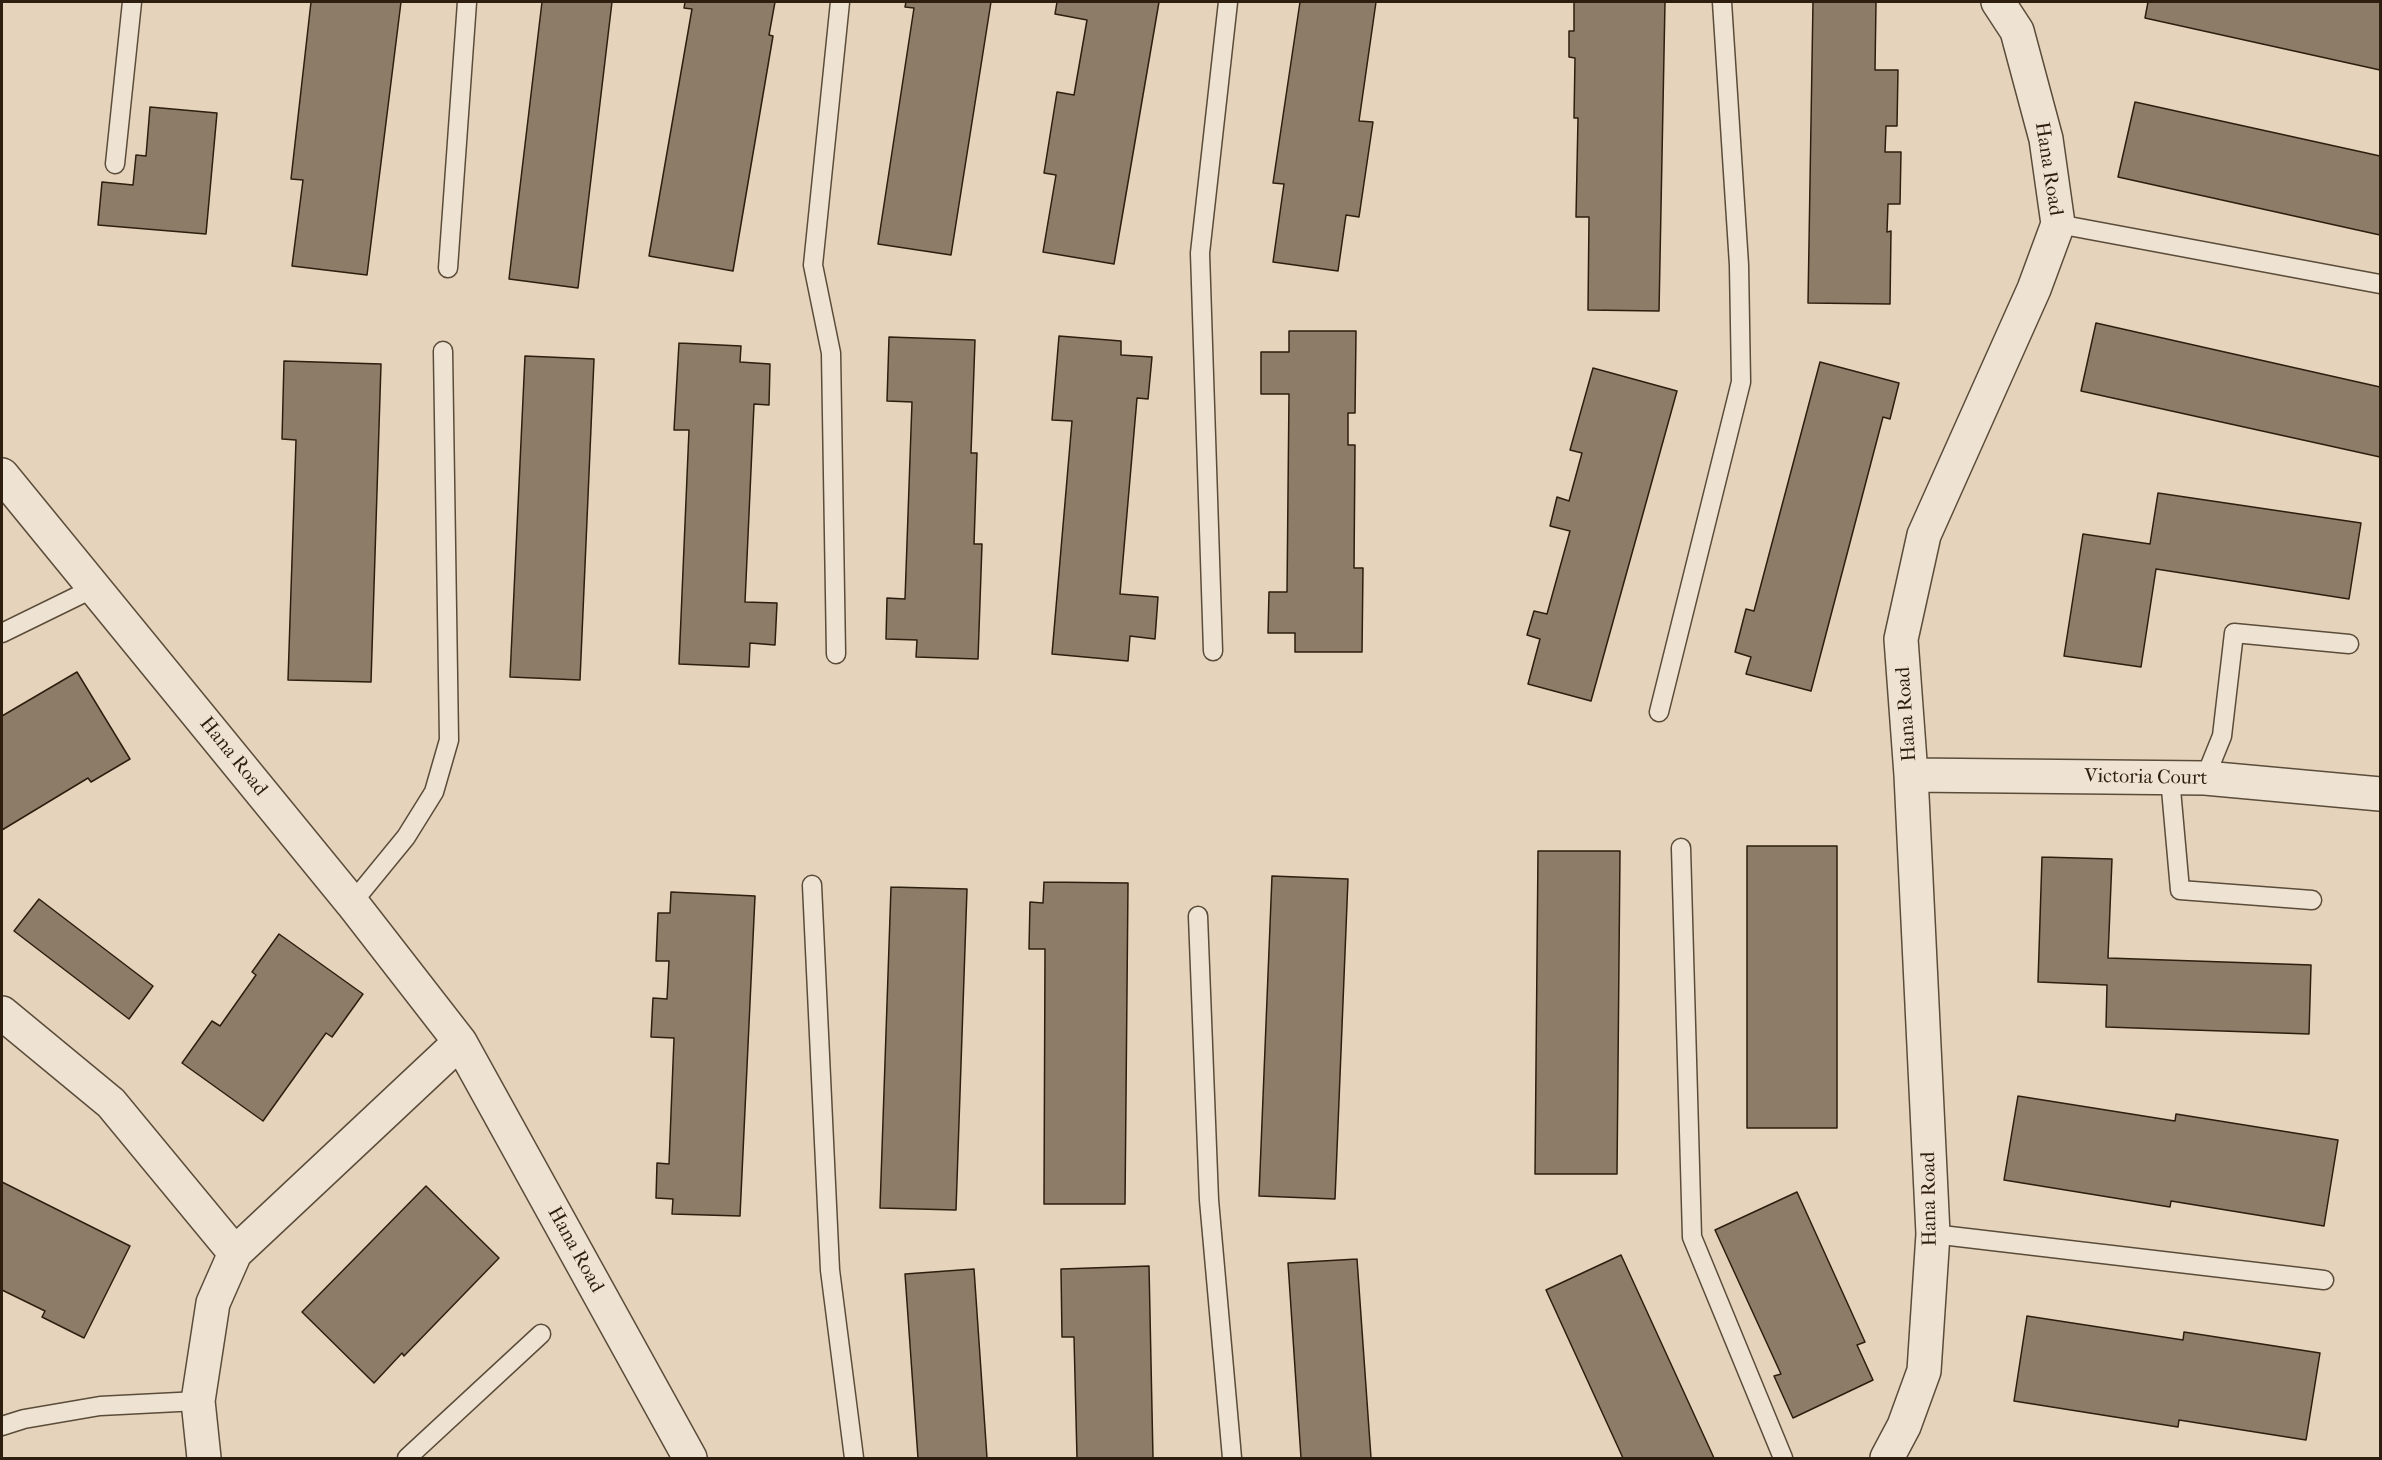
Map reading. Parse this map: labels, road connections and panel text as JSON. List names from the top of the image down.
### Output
{
  "streets": {
    "street": ["Hana Road", "Victoria Court"]
  },
  "crossings": [
    ["Hana Road", "Victoria Court"]
  ]
}
